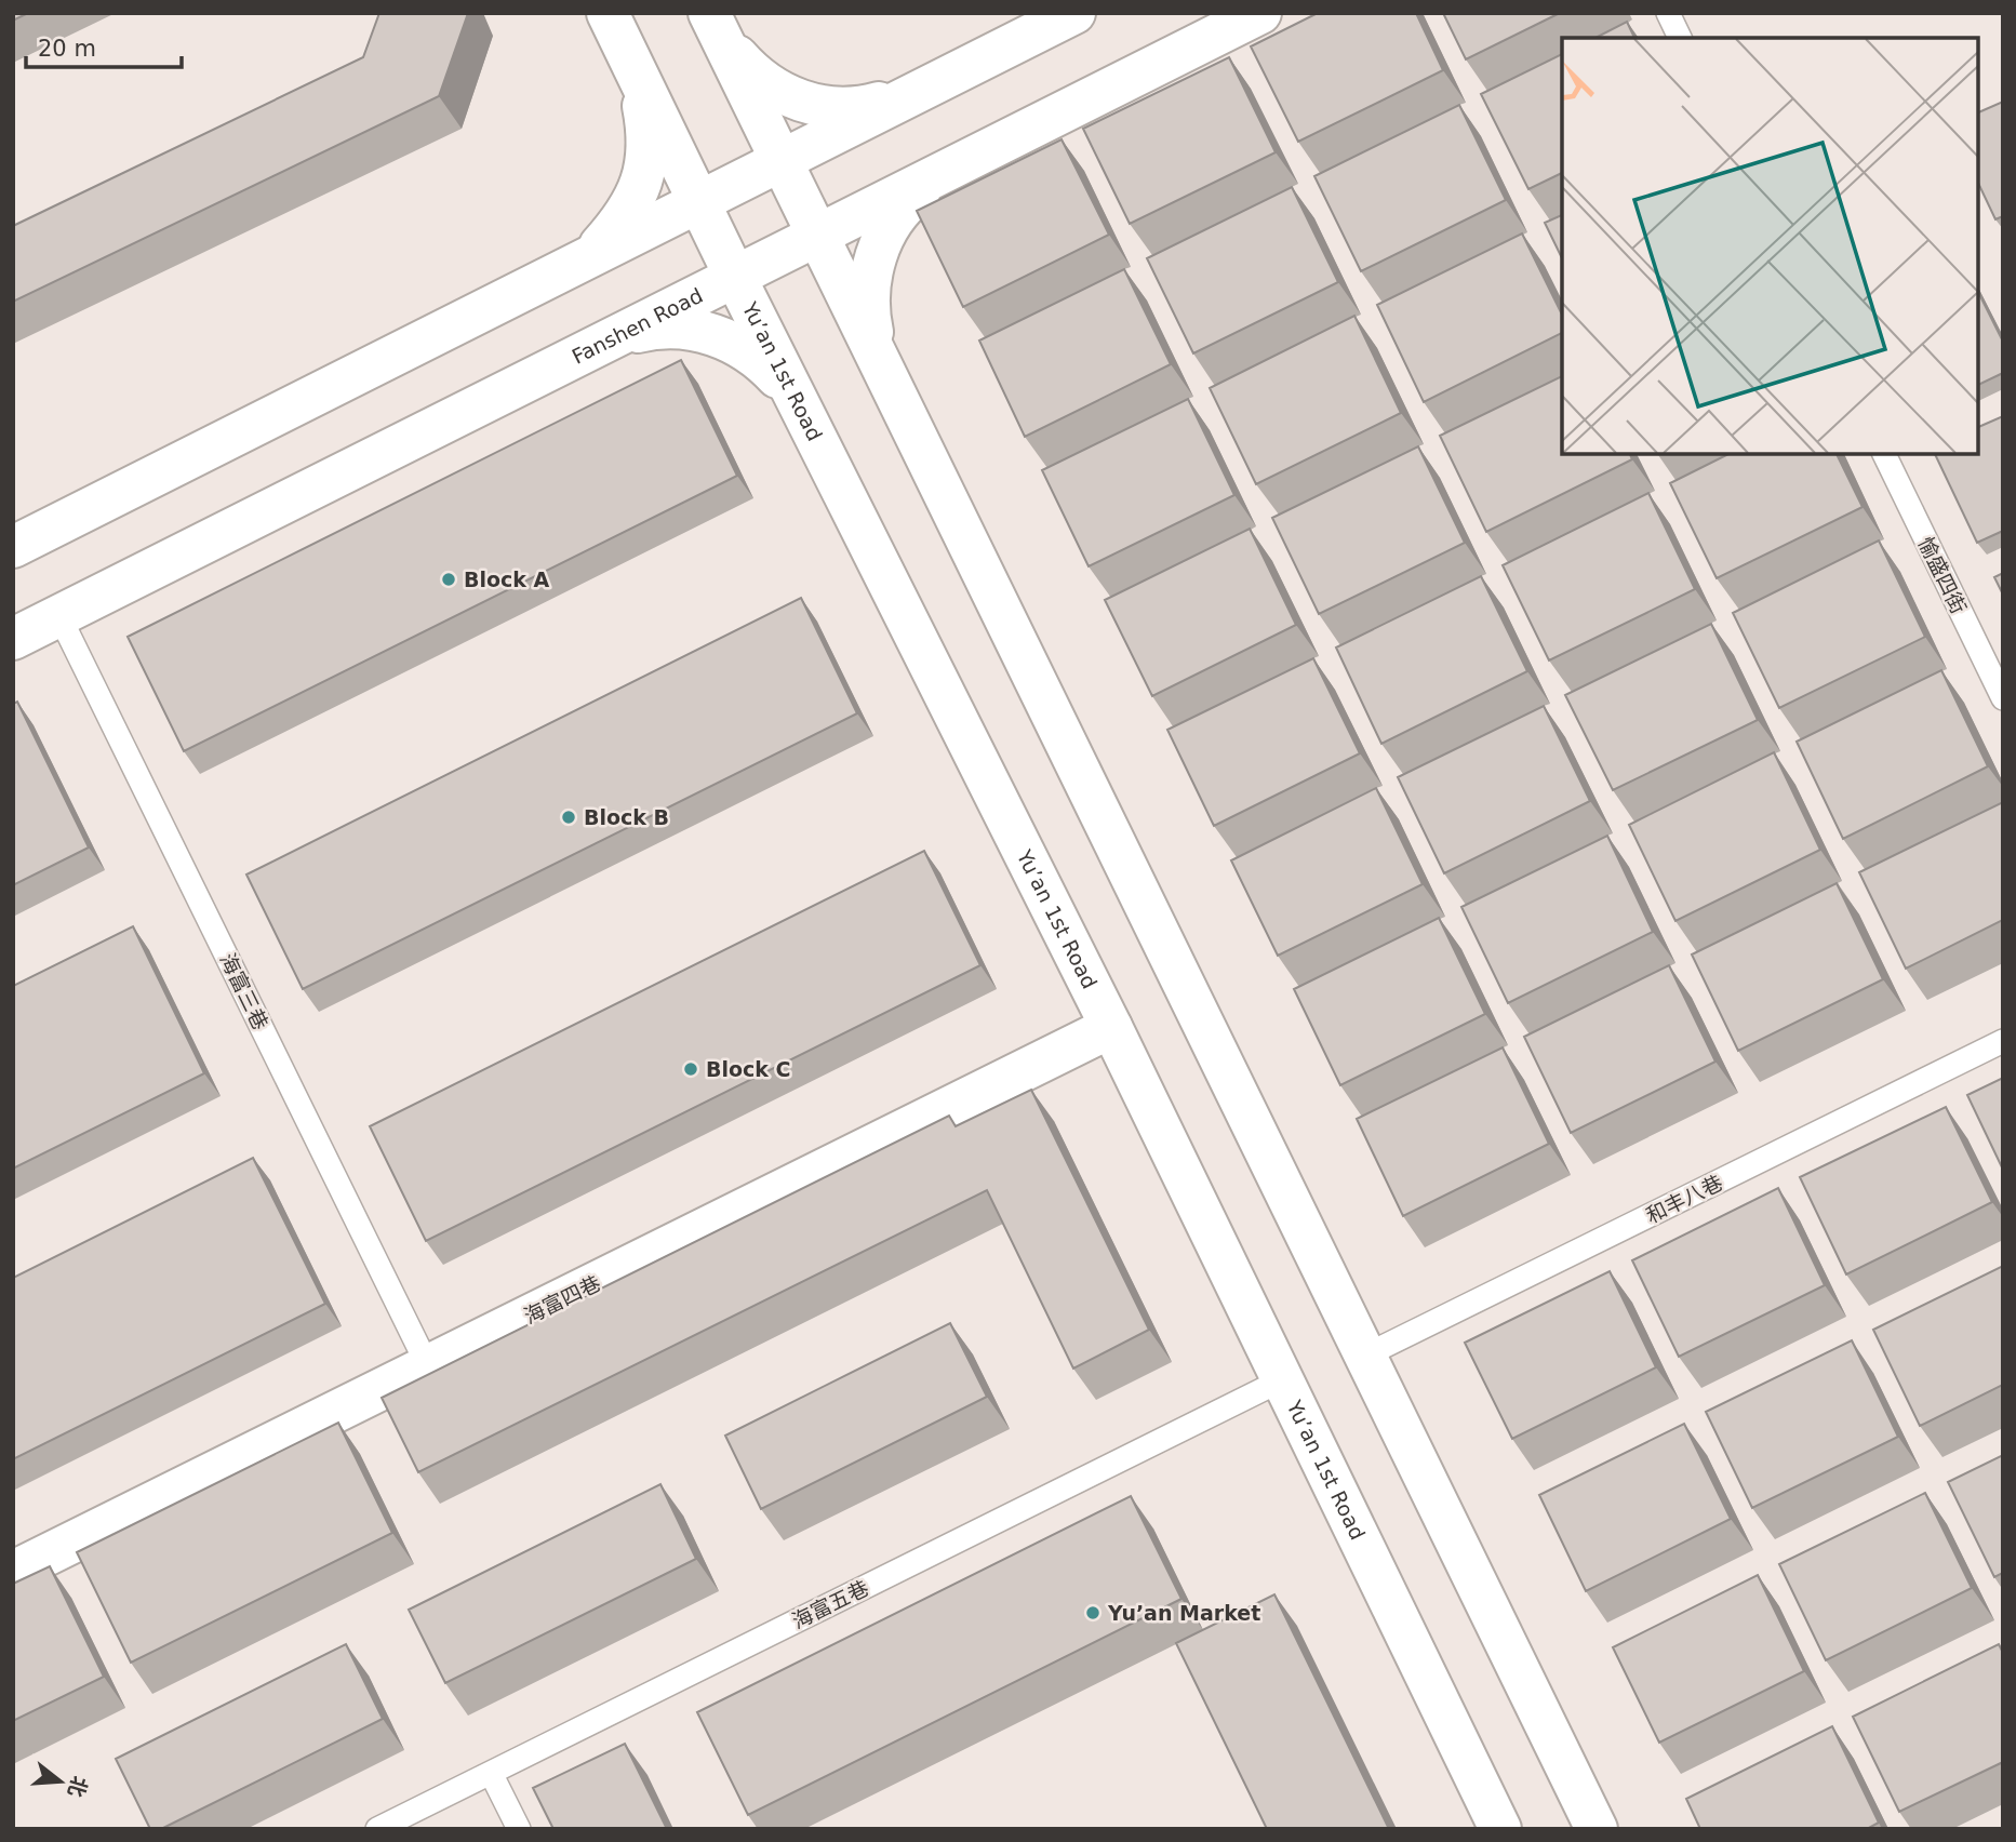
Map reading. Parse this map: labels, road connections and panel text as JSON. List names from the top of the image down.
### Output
{
  "streets": {
    "main road": ["Fanshen Road", "Yu’an 1st Road", "海富四巷"],
    "lane": [
      "愉盛四街",
      "海富三巷",
      "和丰八巷",
      "海富五巷"
    ]
  },
  "crossings": [
    ["Fanshen Road", "Yu’an 1st Road"],
    ["Fanshen Road", "海富三巷"],
    ["Yu’an 1st Road", "海富四巷"],
    ["Yu’an 1st Road", "海富五巷"],
    ["海富三巷", "海富四巷"]
  ],
  "places": [
    "Block A",
    "Block B",
    "Block C",
    "Yu’an Market"
  ],
  "scale_bar": "20 m",
  "north": "right"
}
